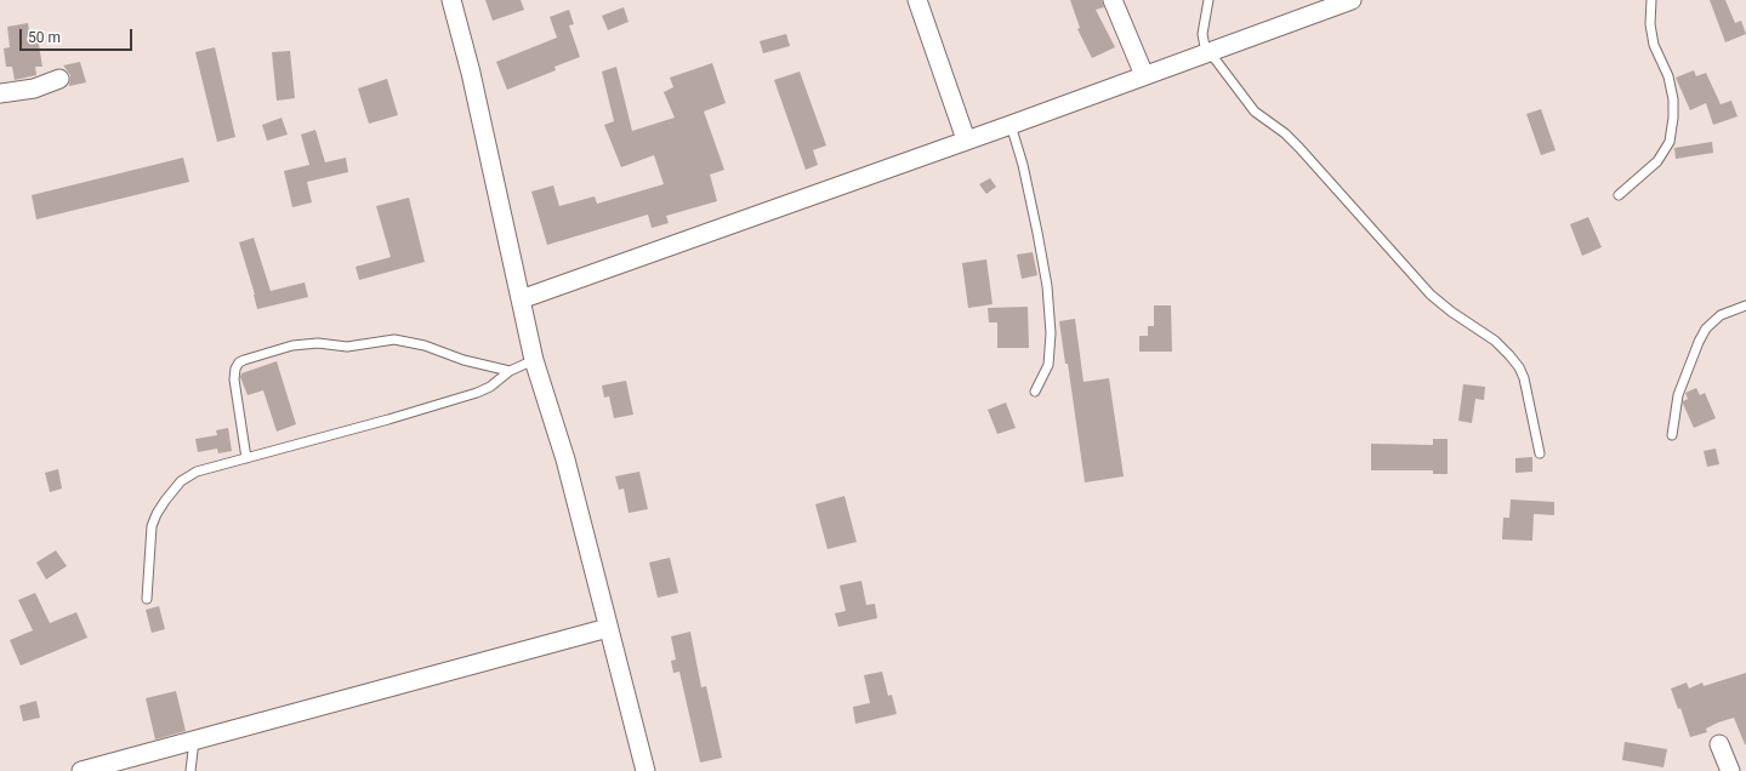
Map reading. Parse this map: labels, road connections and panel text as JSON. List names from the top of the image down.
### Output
{
  "scale_bar": "50 m"
}
